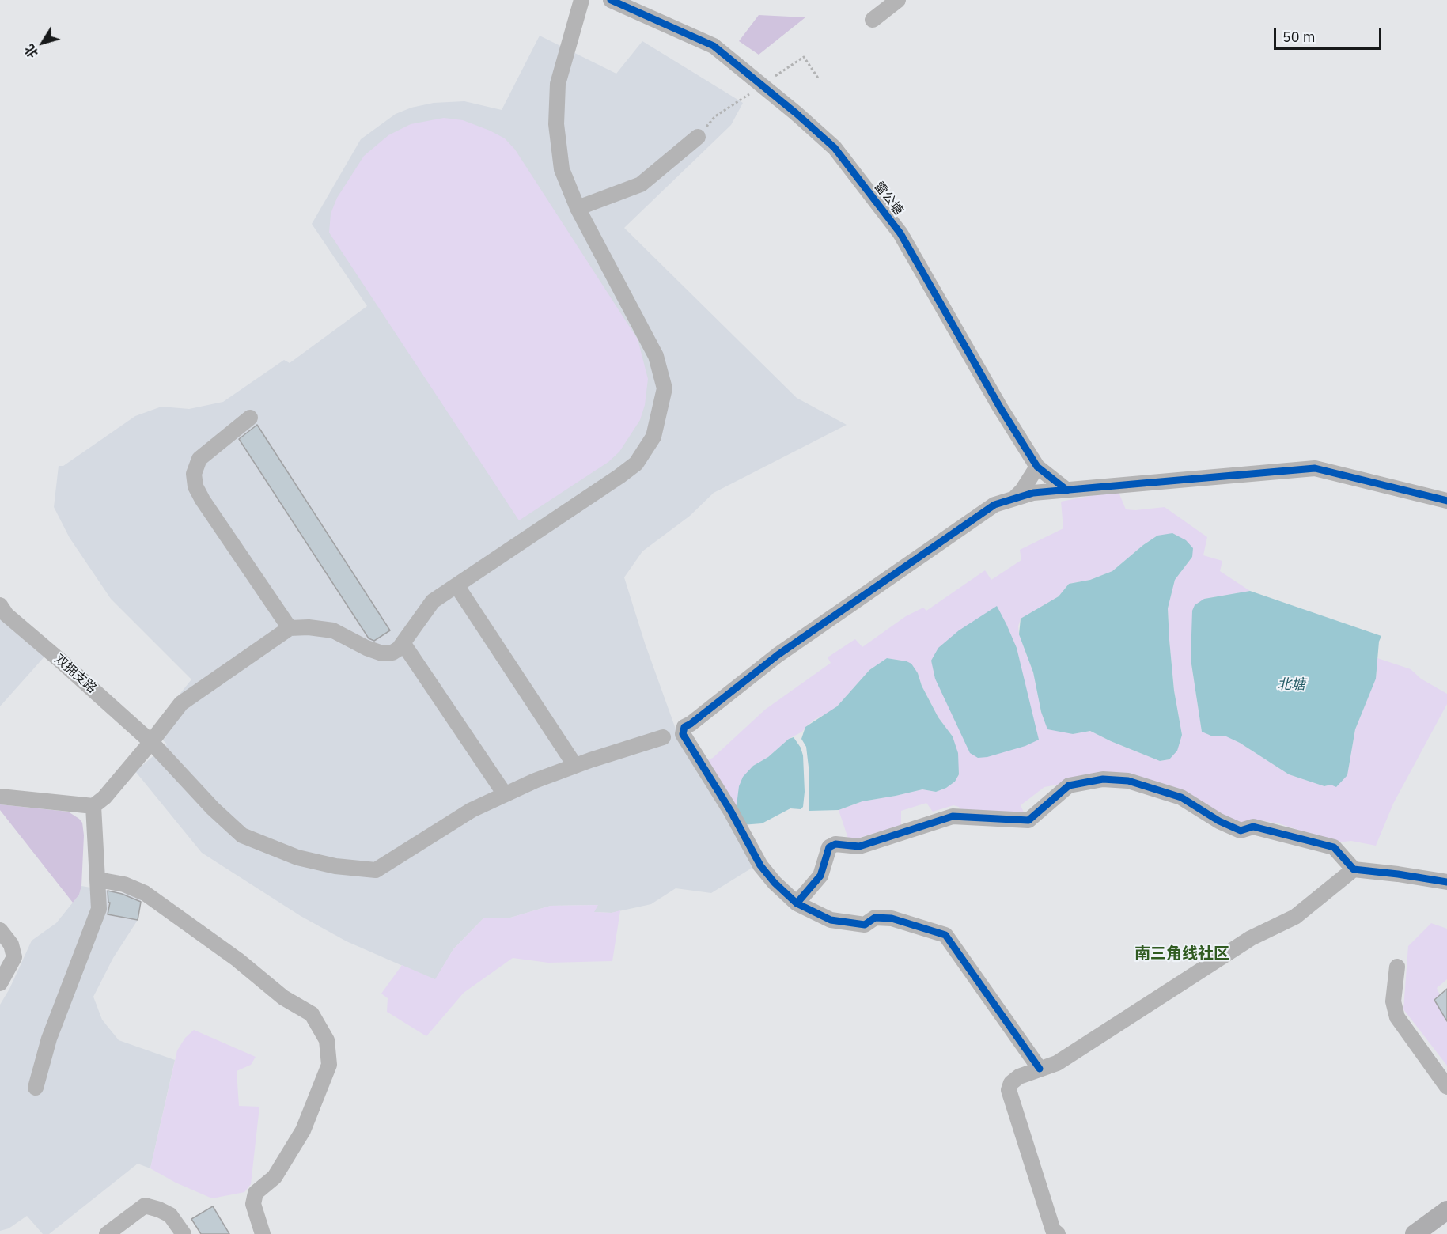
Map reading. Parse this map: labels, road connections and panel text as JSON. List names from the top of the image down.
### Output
{
  "streets": {
    "street": ["雷公塘", "双拥支路"]
  },
  "districts": ["南三角线社区"],
  "water": ["北塘"],
  "scale_bar": "50 m",
  "north": "bottom left"
}
